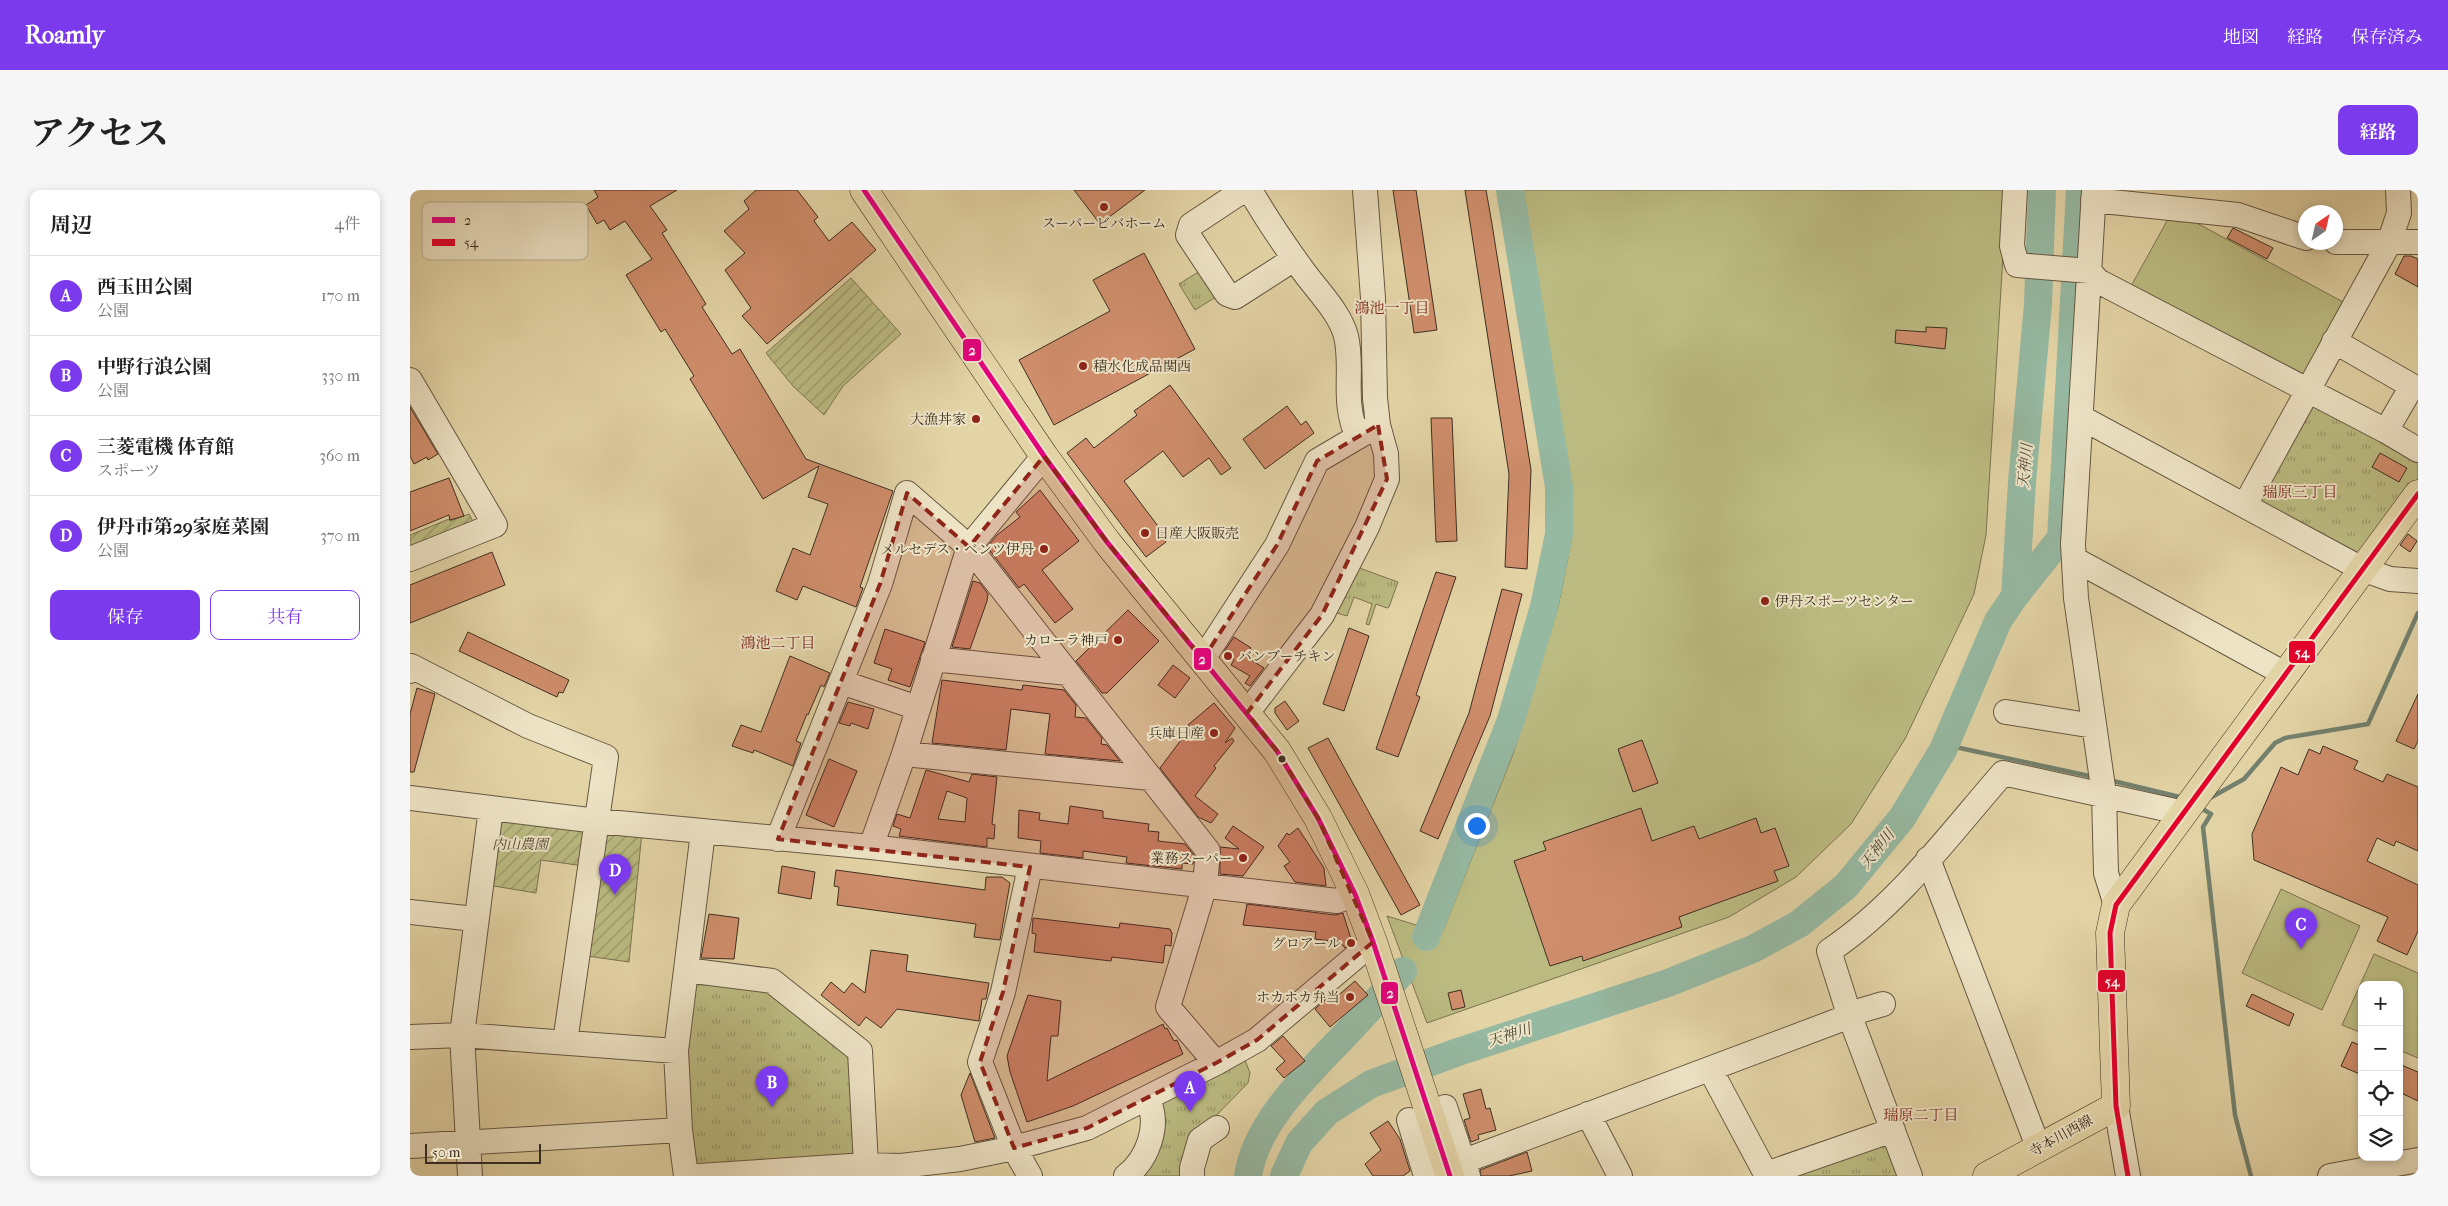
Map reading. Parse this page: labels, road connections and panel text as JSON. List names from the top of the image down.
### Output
{
  "streets": {
    "main road": ["寺本川西線"]
  },
  "districts": [
    "鴻池一丁目",
    "瑞原三丁目",
    "鴻池二丁目",
    "瑞原二丁目"
  ],
  "water": ["天神川"],
  "parks": ["内山農園"],
  "places": [
    "スーパービバホーム",
    "積水化成品関西",
    "大漁丼家",
    "日産大阪販売",
    "メルセデス・ベンツ伊丹",
    "伊丹スポーツセンター",
    "カローラ神戸",
    "バンブーチキン",
    "兵庫日産",
    "業務スーパー",
    "グロアール",
    "ホカホカ弁当"
  ],
  "lines": ["transit line 2", "transit line 54"],
  "legend": ["2", "54"],
  "scale_bar": "50 m",
  "north": "top right",
  "page": {
    "header": "Roamly",
    "nav": ["地図", "経路", "保存済み"],
    "title": "アクセス",
    "buttons": [
      "経路",
      ["保存", "共有"]
    ],
    "heading": ["周辺", "4件"],
    "list": [
      {
        "mark": "A",
        "name": "西玉田公園",
        "note": "公園",
        "value": "170 m"
      },
      {
        "mark": "B",
        "name": "中野行浪公園",
        "note": "公園",
        "value": "330 m"
      },
      {
        "mark": "C",
        "name": "三菱電機 体育館",
        "note": "スポーツ",
        "value": "360 m"
      },
      {
        "mark": "D",
        "name": "伊丹市第29家庭菜園",
        "note": "公園",
        "value": "370 m"
      }
    ],
    "pins": [
      "D",
      "C",
      "B",
      "A"
    ],
    "map_buttons": ["+", "−"],
    "scale": "50 m"
  }
}
